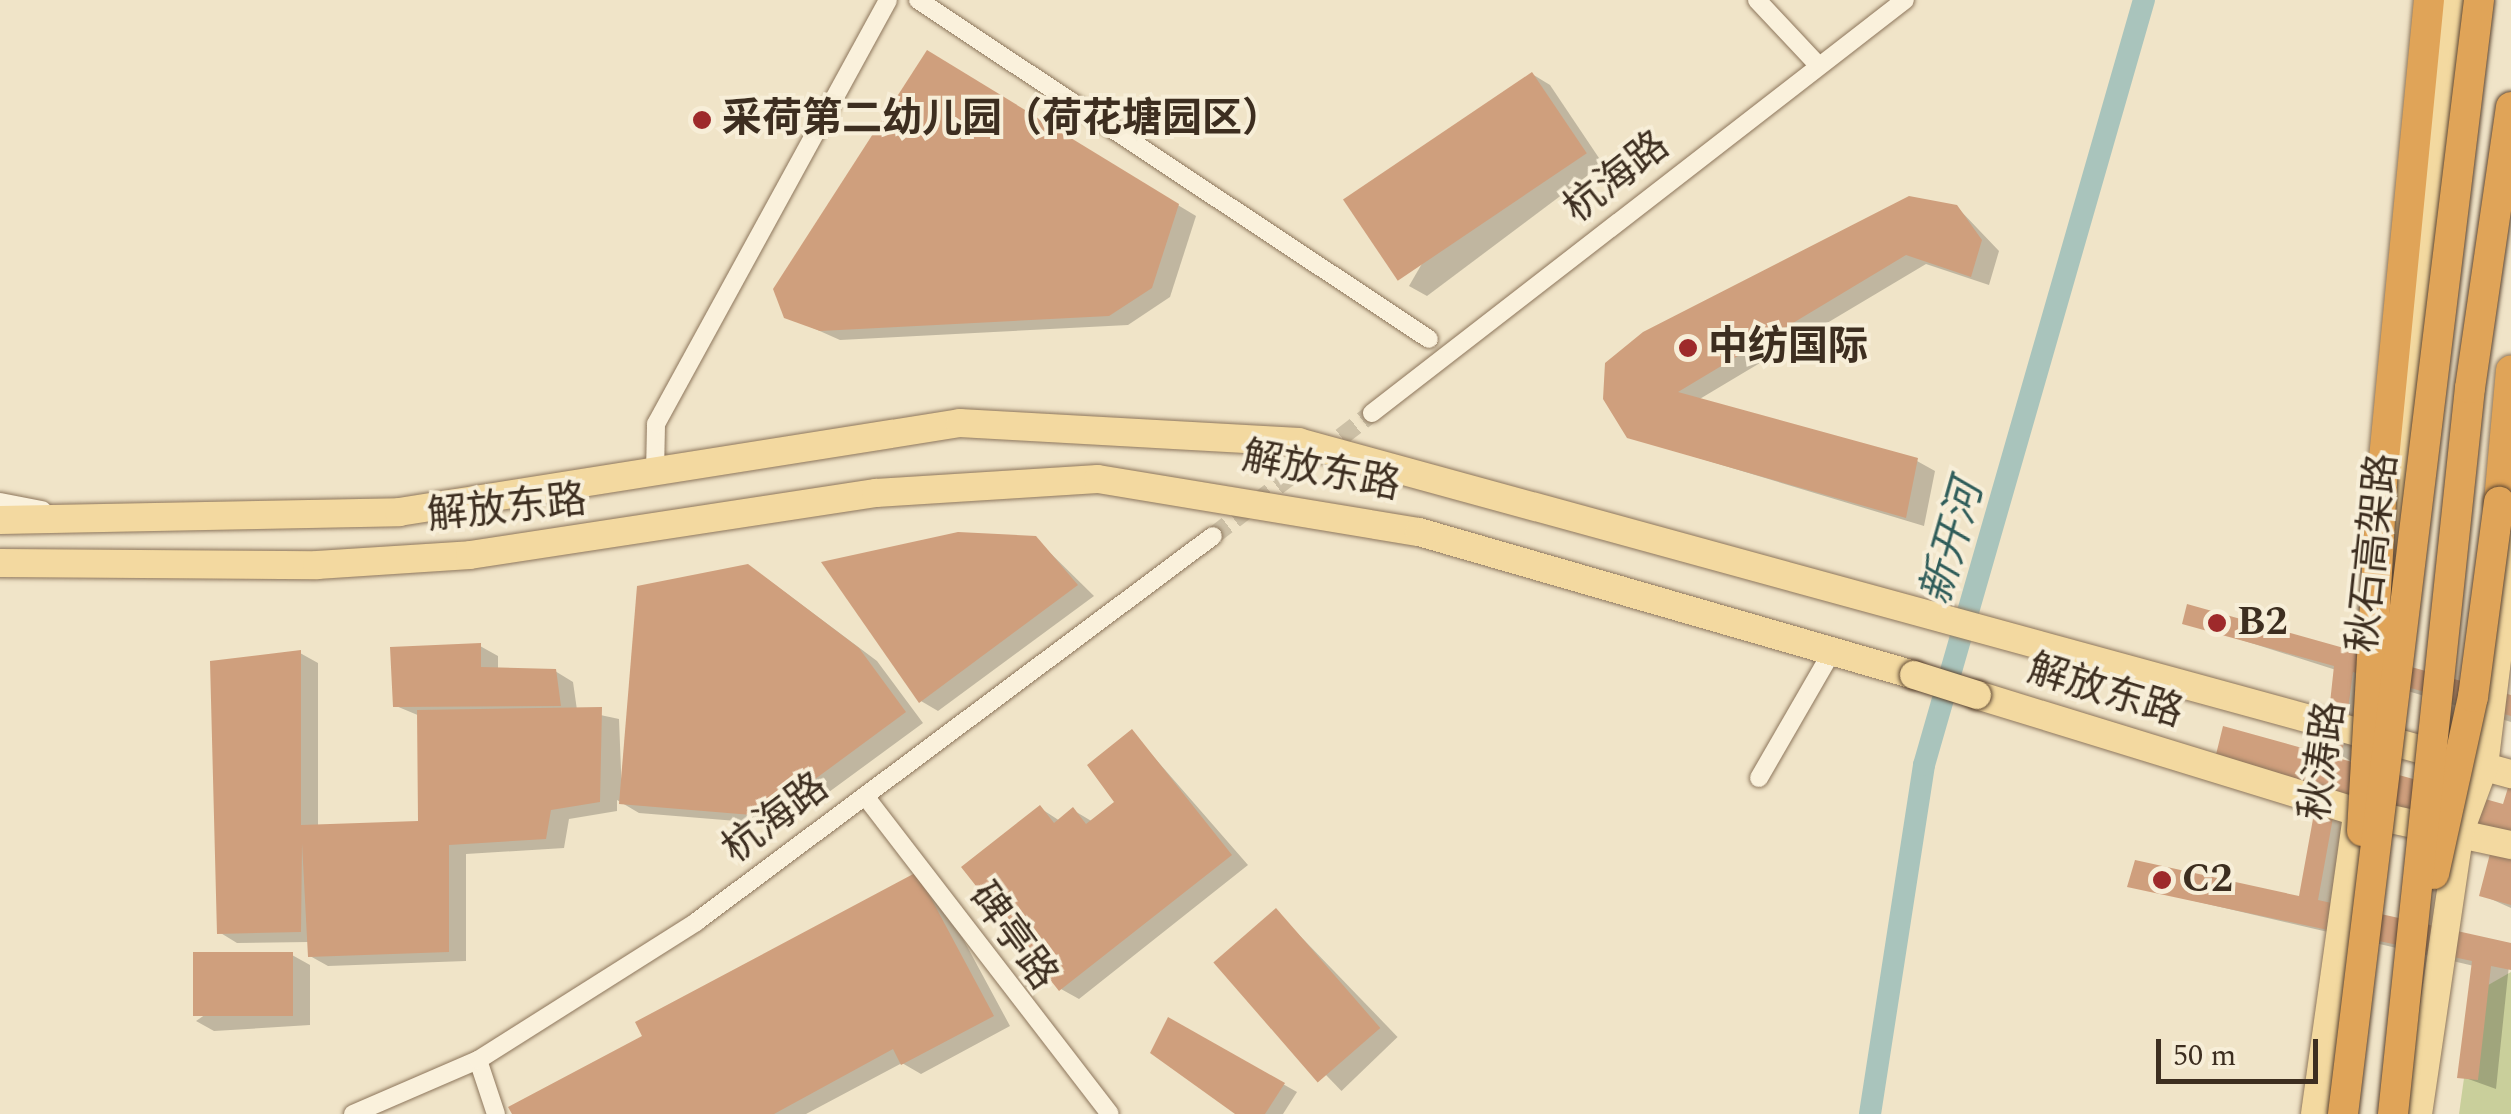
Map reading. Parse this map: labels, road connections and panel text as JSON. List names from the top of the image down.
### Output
{
  "streets": {
    "highway": ["秋石高架路"],
    "main road": ["解放东路", "秋涛路"],
    "street": ["杭海路", "碑亭路"]
  },
  "crossings": [
    ["杭海路", "碑亭路"],
    ["解放东路", "秋涛路"]
  ],
  "water": ["新开河"],
  "places": [
    "采荷第二幼儿园（荷花塘园区）",
    "中纺国际",
    "B2",
    "C2"
  ],
  "scale_bar": "50 m"
}
